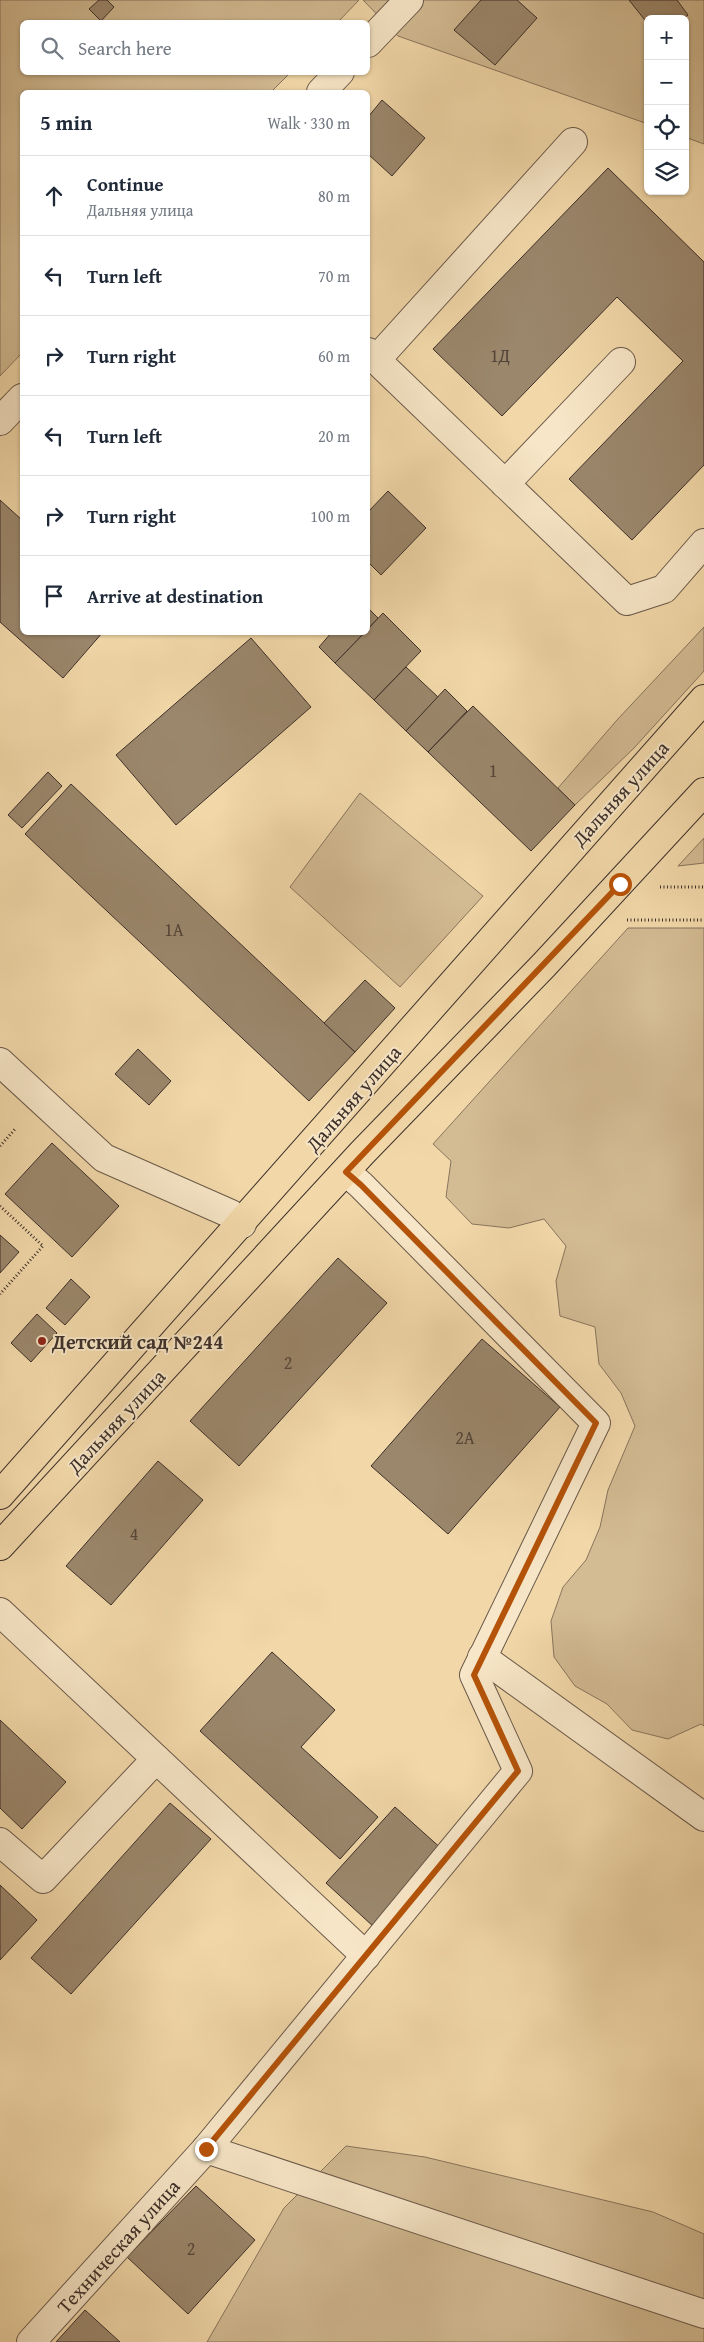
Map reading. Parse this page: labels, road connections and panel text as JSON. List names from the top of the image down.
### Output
{
  "streets": {
    "main road": ["Дальняя улица"],
    "street": ["Техническая улица"]
  },
  "places": ["Детский сад №244"],
  "house_numbers": [
    "1Д",
    "1",
    "1А",
    "2",
    "2А",
    "4",
    "2"
  ],
  "page": {
    "map_buttons": ["+", "−"],
    "search": "Search here",
    "heading": ["5 min", "Walk · 330 m"],
    "list": [
      ["Continue", "Дальняя улица", "80 m"],
      ["Turn left", "70 m"],
      ["Turn right", "60 m"],
      ["Turn left", "20 m"],
      ["Turn right", "100 m"],
      "Arrive at destination"
    ]
  }
}
